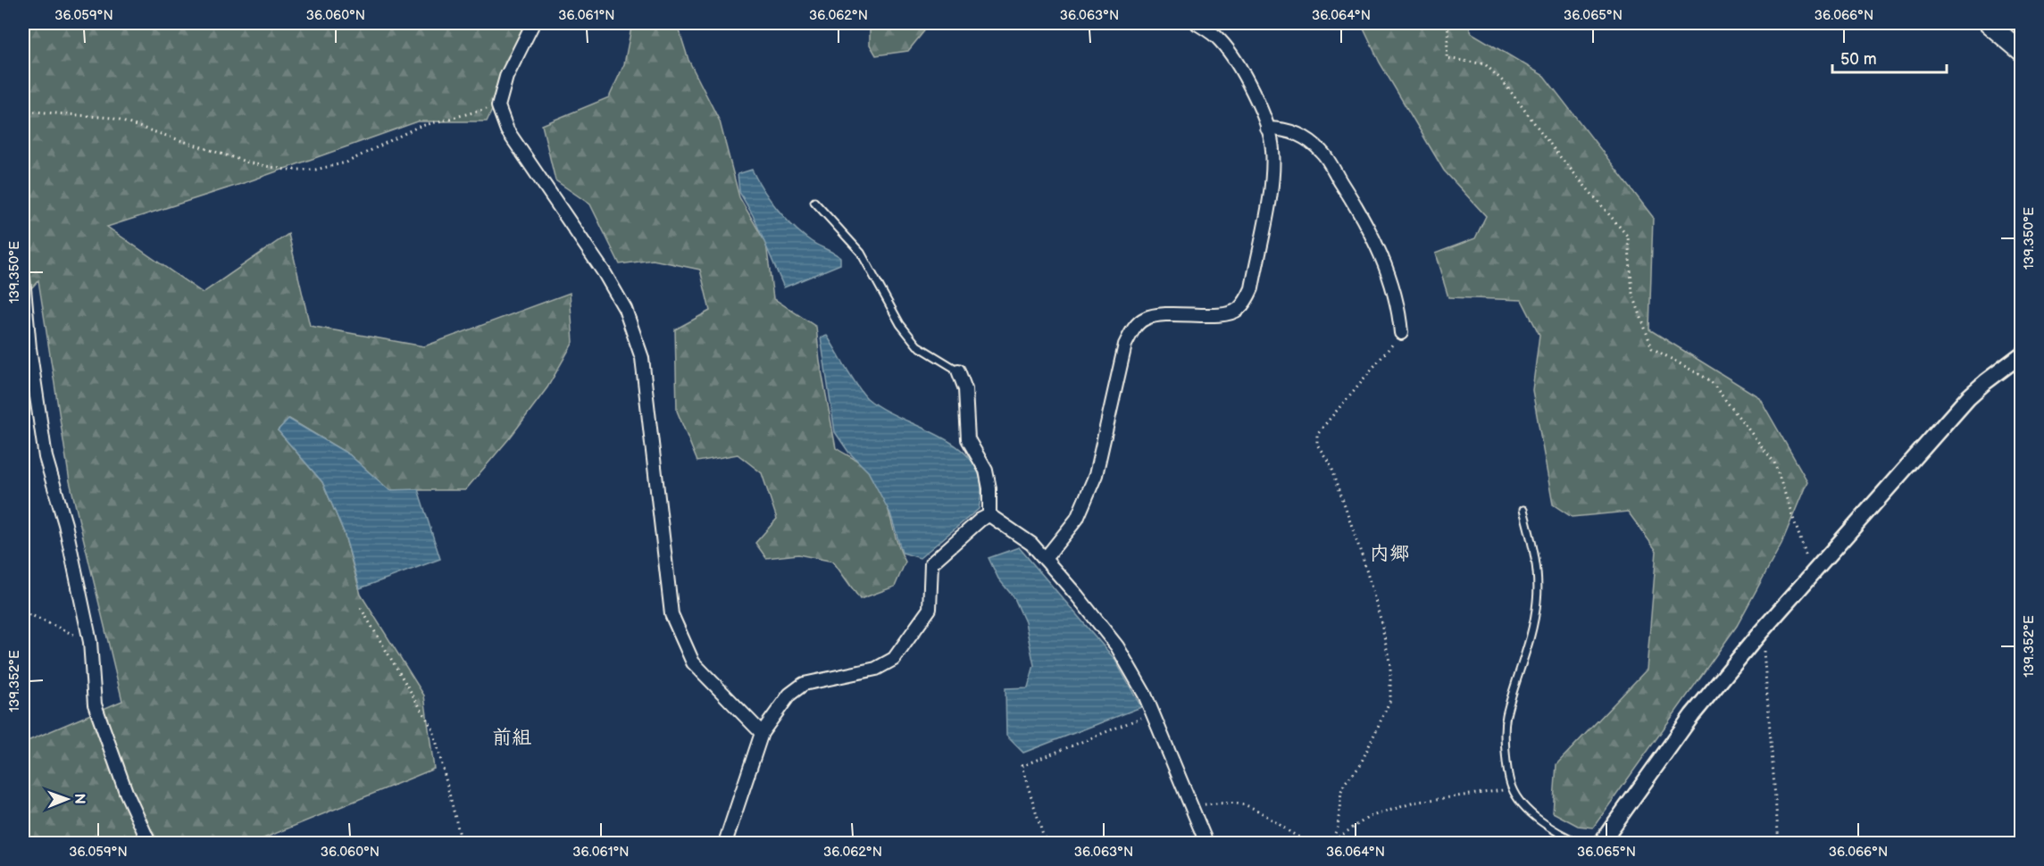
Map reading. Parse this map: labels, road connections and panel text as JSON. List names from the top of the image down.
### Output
{
  "districts": ["内郷", "前組"],
  "scale_bar": "50 m",
  "north": "right",
  "coordinates": [
    "36.059°N",
    "36.060°N",
    "36.061°N",
    "36.062°N",
    "36.063°N",
    "36.064°N",
    "36.065°N",
    "36.066°N",
    "139.350°E",
    "139.352°E"
  ]
}
